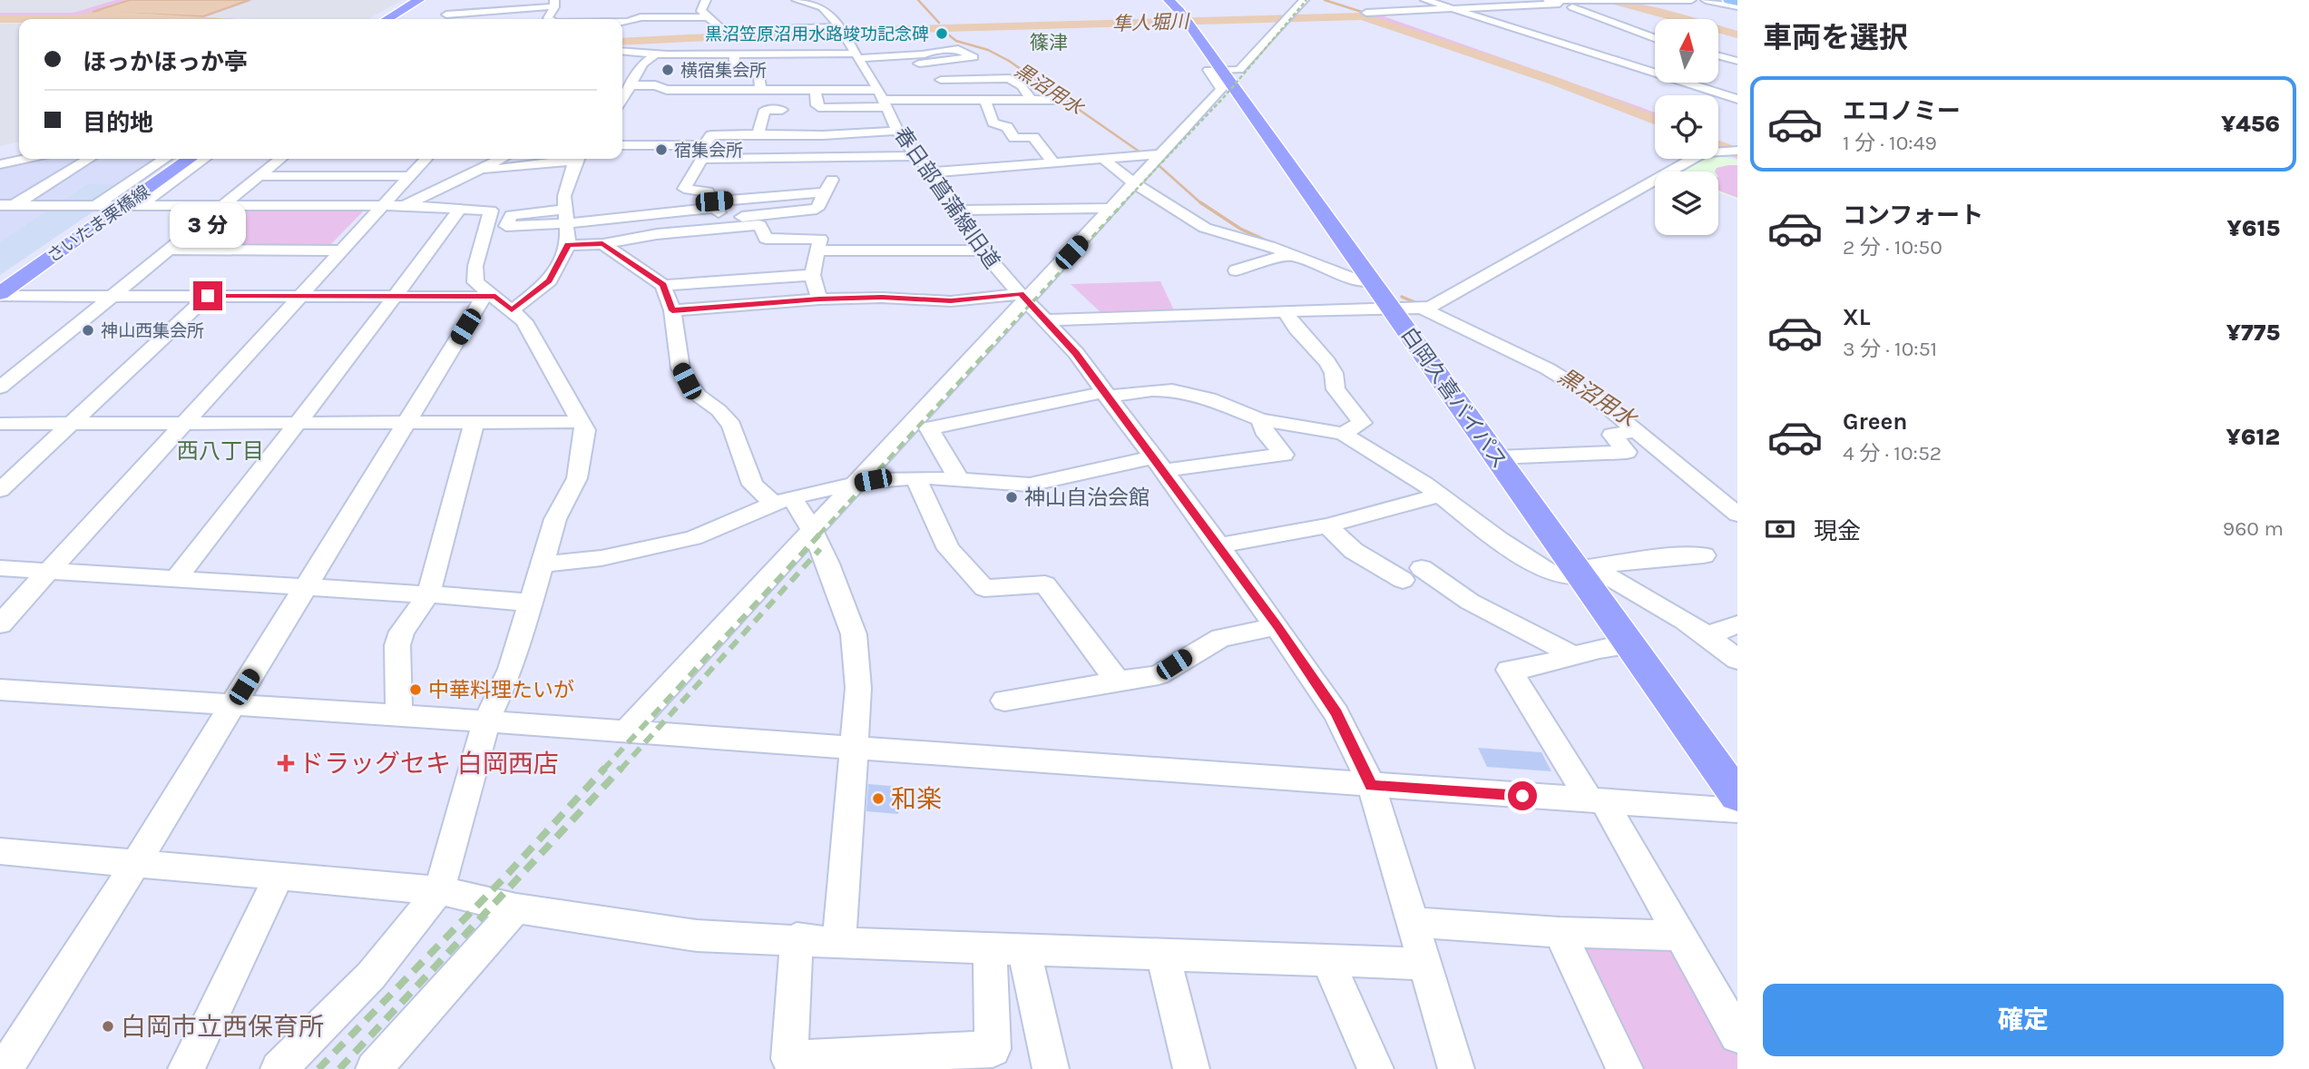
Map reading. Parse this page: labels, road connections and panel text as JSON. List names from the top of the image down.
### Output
{
  "streets": {
    "main road": ["さいたま栗橋線", "白岡久喜バイパス"],
    "street": ["春日部菖蒲線旧道"]
  },
  "districts": ["篠津", "西八丁目"],
  "water": ["隼人堀川", "黒沼用水"],
  "places": {
    "other": [
      "黒沼笠原沼用水路竣功記念碑",
      "横宿集会所",
      "宿集会所",
      "神山西集会所",
      "神山自治会館",
      "中華料理たいが",
      "和楽",
      "白岡市立西保育所"
    ],
    "health": ["ドラッグセキ 白岡西店"]
  },
  "north": "top",
  "page": {
    "heading": "車両を選択",
    "banner": ["ほっかほっか亭", "目的地"],
    "list": [
      {
        "name": "エコノミー",
        "note": "1 分 · 10:49",
        "value": "¥456"
      },
      {
        "name": "コンフォート",
        "note": "2 分 · 10:50",
        "value": "¥615"
      },
      {
        "name": "XL",
        "note": "3 分 · 10:51",
        "value": "¥775"
      },
      {
        "name": "Green",
        "note": "4 分 · 10:52",
        "value": "¥612"
      }
    ],
    "bubble": "3 分",
    "pay": ["現金", "960 m"],
    "buttons": "確定"
  }
}
